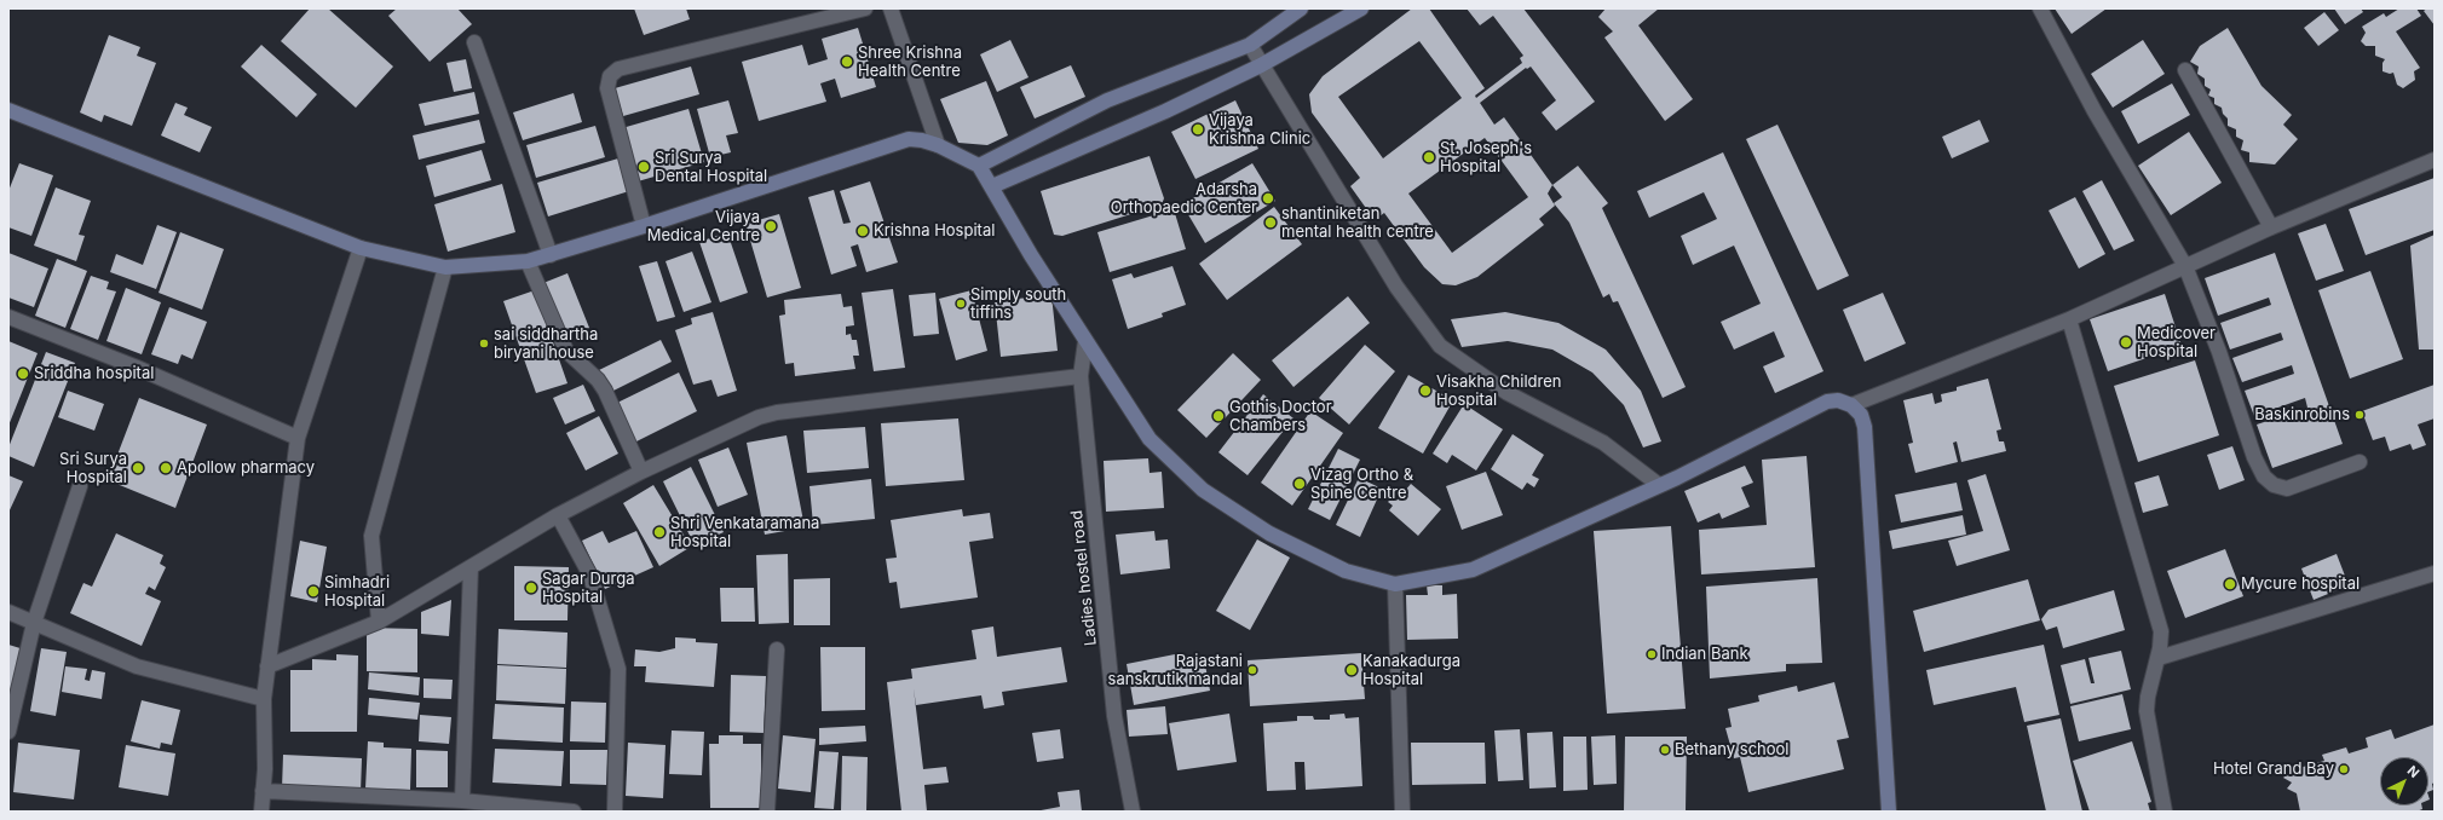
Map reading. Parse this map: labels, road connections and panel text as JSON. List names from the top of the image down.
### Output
{
  "streets": {
    "street": ["Ladies hostel road"]
  },
  "places": [
    "Shree Krishna Health Centre",
    "Vijaya Krishna Clinic",
    "St. Joseph's Hospital",
    "Sri Surya Dental Hospital",
    "Adarsha Orthopaedic Center",
    "shantiniketan mental health centre",
    "Vijaya Medical Centre",
    "Krishna Hospital",
    "Simply south tiffins",
    "Medicover Hospital",
    "sai siddhartha biryani house",
    "Sriddha hospital",
    "Visakha Children Hospital",
    "Baskinrobins",
    "Gothis Doctor Chambers",
    "Sri Surya Hospital",
    "Apollow pharmacy",
    "Vizag Ortho & Spine Centre",
    "Shri Venkataramana Hospital",
    "Mycure hospital",
    "Sagar Durga Hospital",
    "Simhadri Hospital",
    "Indian Bank",
    "Rajastani sanskrutik mandal",
    "Kanakadurga Hospital",
    "Bethany school",
    "Hotel Grand Bay"
  ],
  "north": "top right"
}
